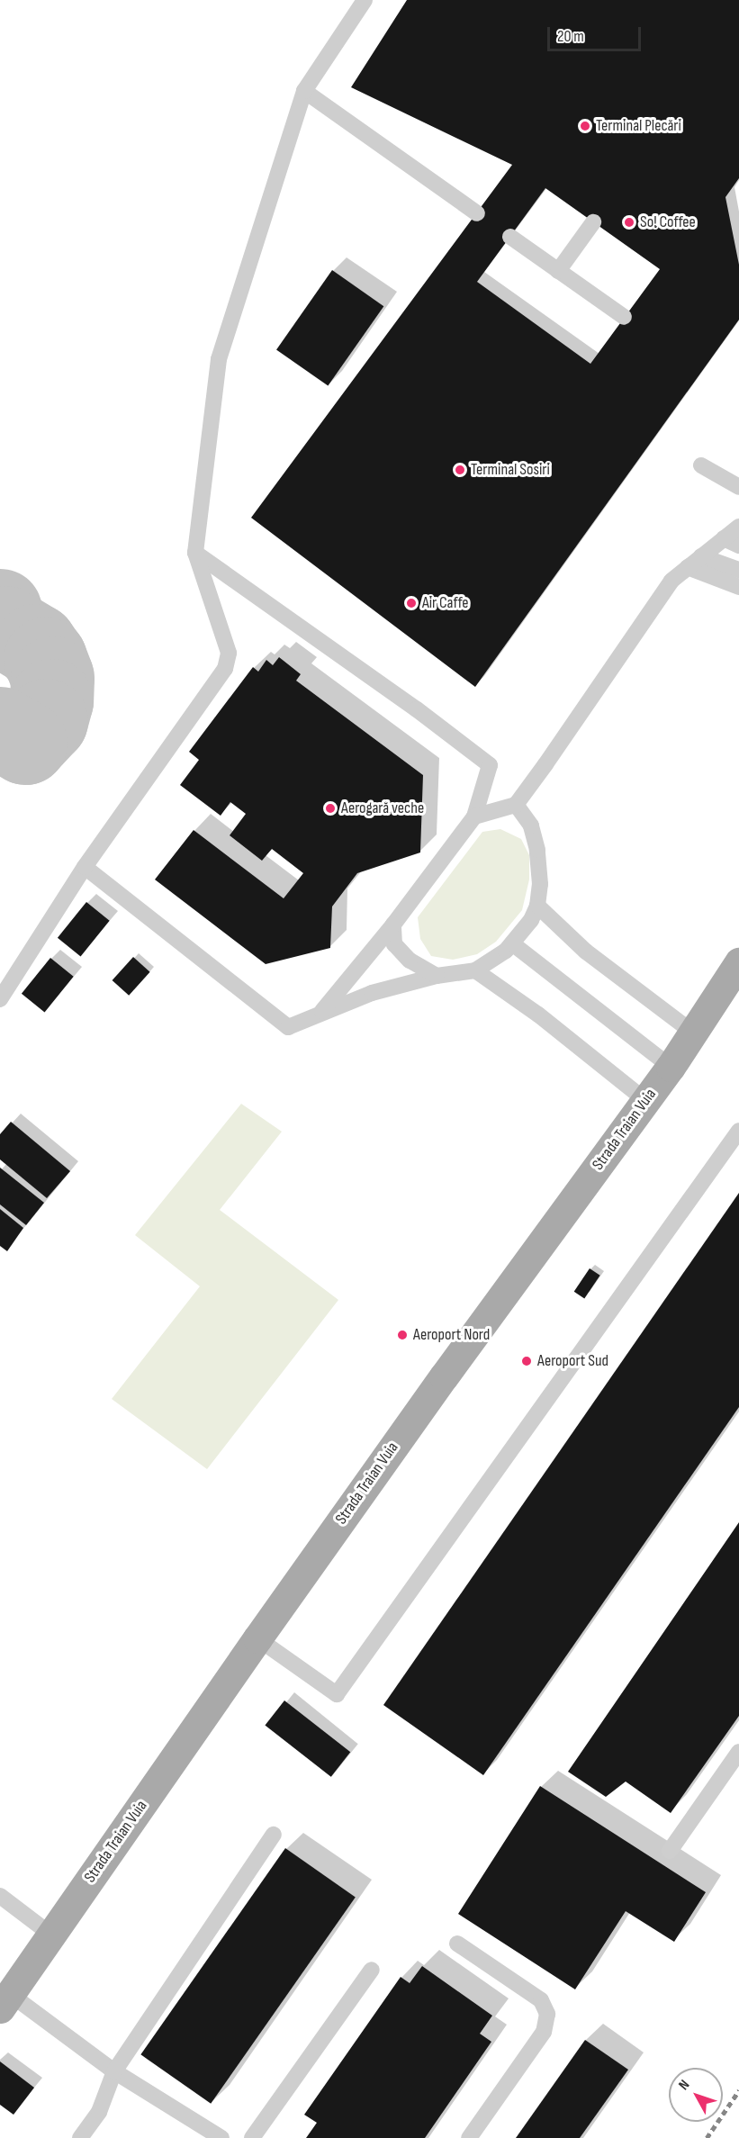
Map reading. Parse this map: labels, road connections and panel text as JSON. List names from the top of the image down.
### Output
{
  "streets": {
    "main road": ["Strada Traian Vuia"]
  },
  "places": [
    "Terminal Plecări",
    "So! Coffee",
    "Terminal Sosiri",
    "Air Caffe",
    "Aerogară veche",
    "Aeroport Nord",
    "Aeroport Sud"
  ],
  "scale_bar": "20 m",
  "north": "top left"
}
